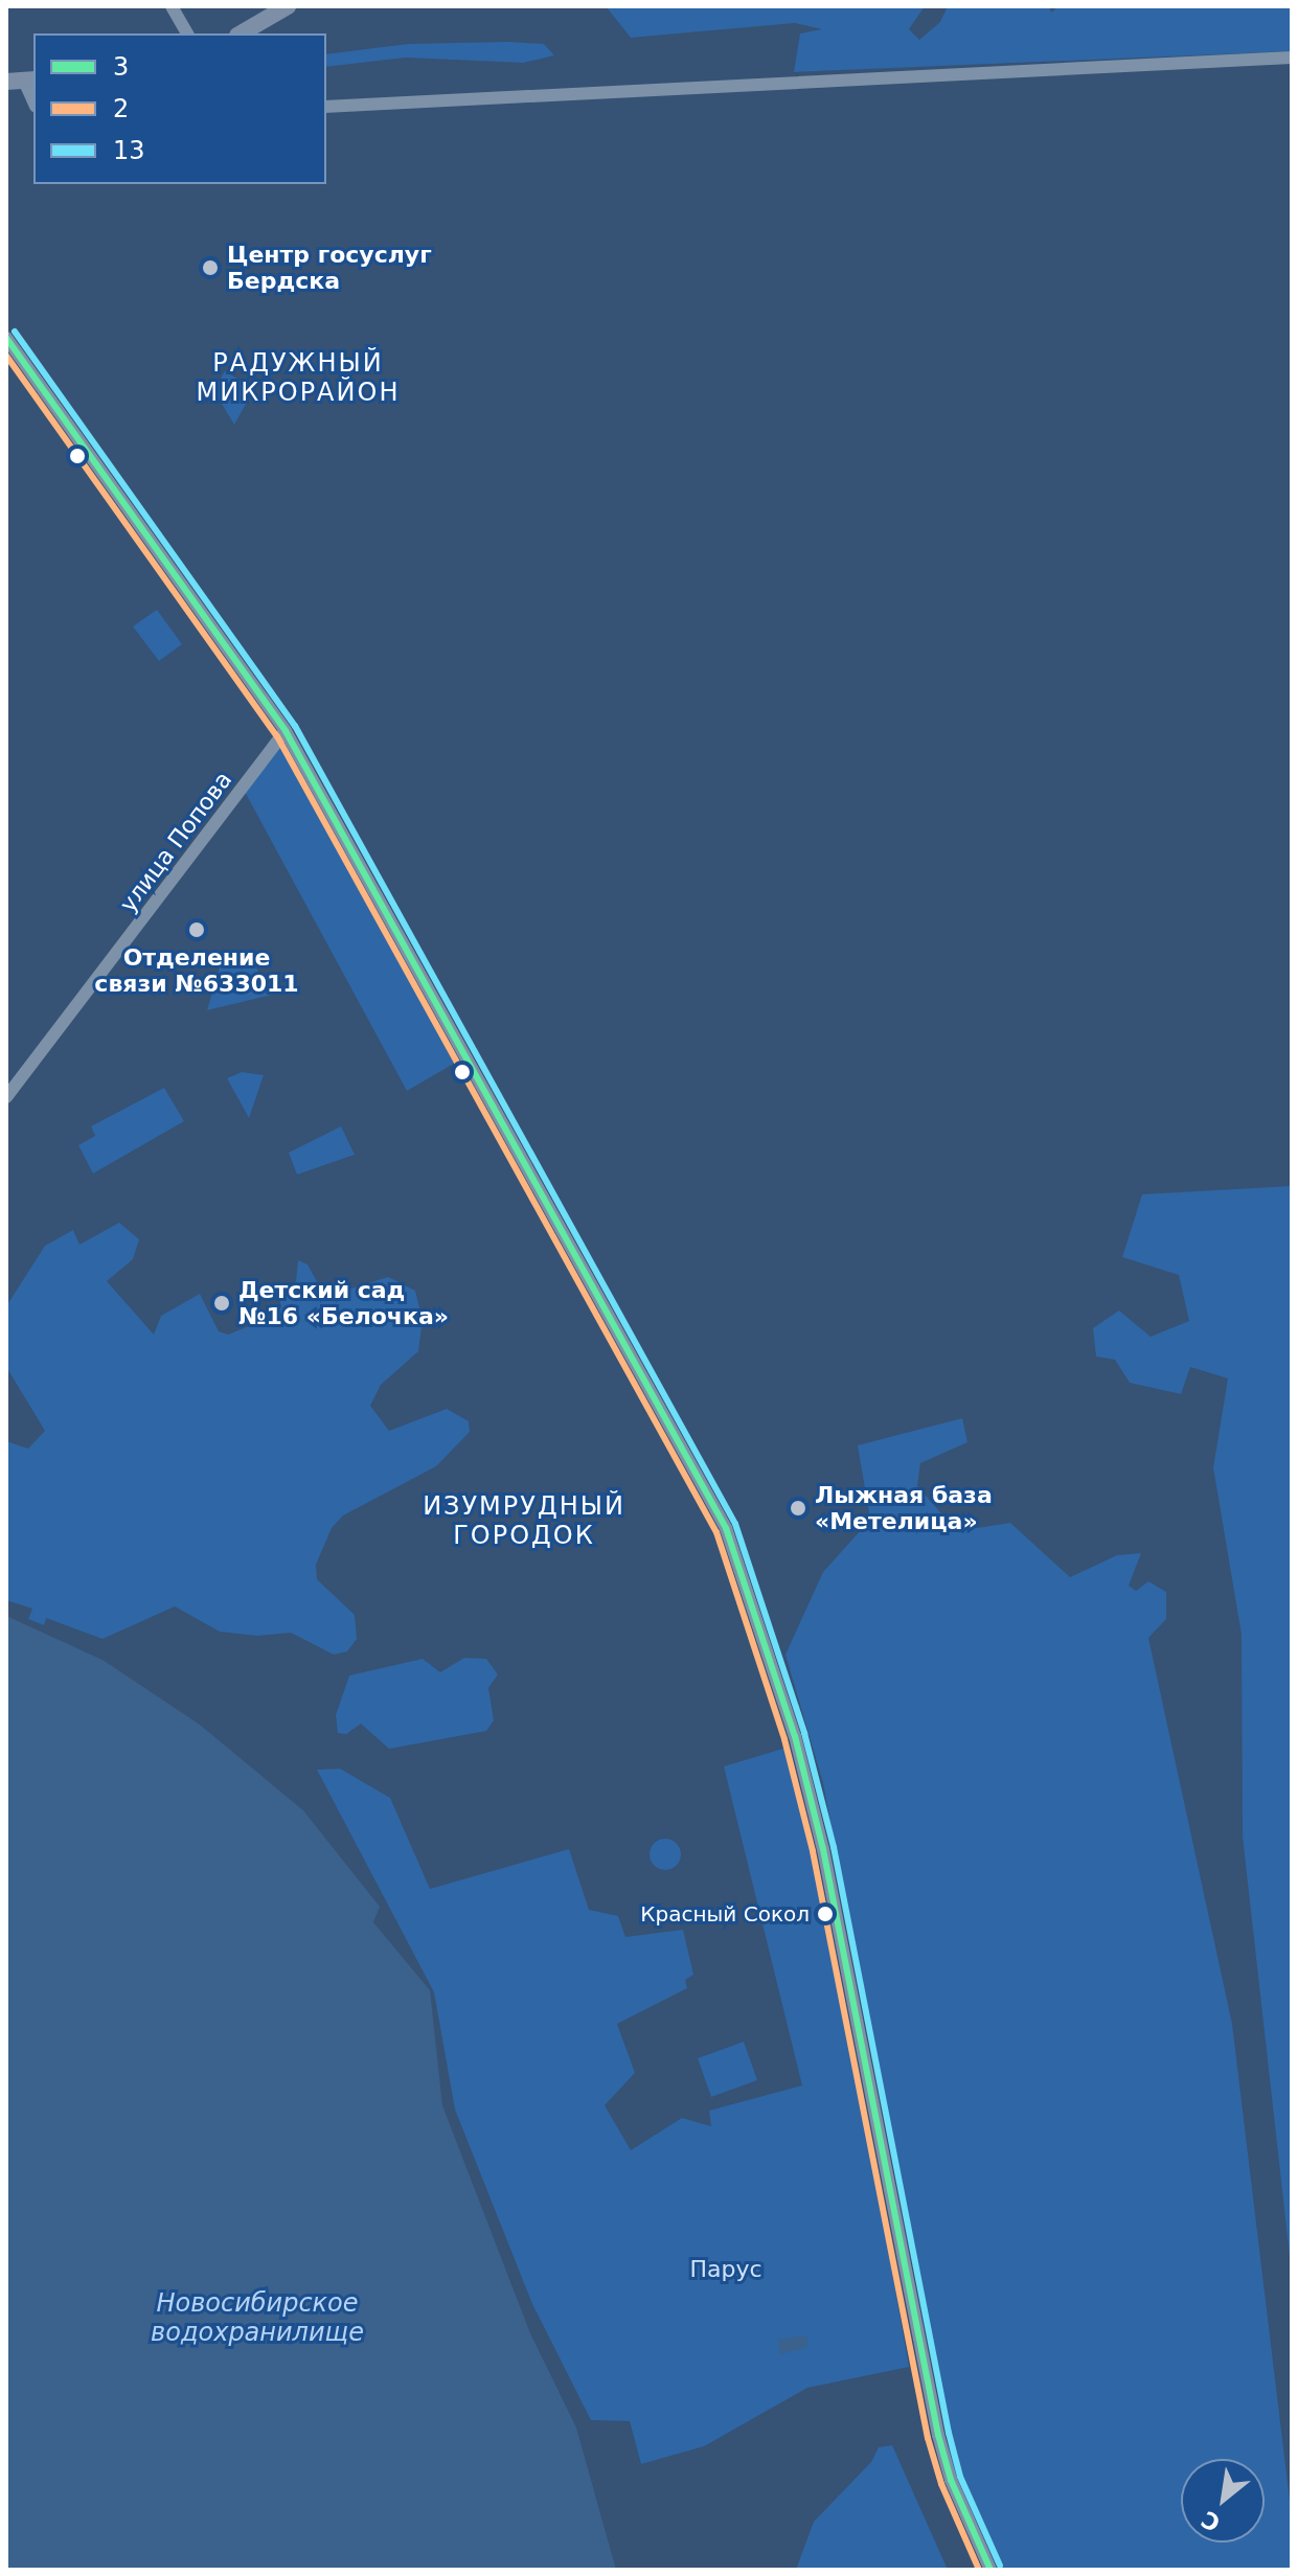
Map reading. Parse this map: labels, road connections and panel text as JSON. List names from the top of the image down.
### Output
{
  "streets": {
    "street": ["улица Попова"]
  },
  "districts": ["РАДУЖНЫЙ МИКРОРАЙОН", "ИЗУМРУДНЫЙ ГОРОДОК"],
  "water": ["Новосибирское водохранилище"],
  "parks": ["Парус"],
  "places": [
    "Центр госуслуг Бердска",
    "Отделение связи №633011",
    "Детский сад №16 «Белочка»",
    "Лыжная база «Метелица»",
    "Красный Сокол"
  ],
  "lines": ["transit line 13", "transit line 3", "transit line 2"],
  "legend": ["3", "2", "13"],
  "north": "bottom left"
}
